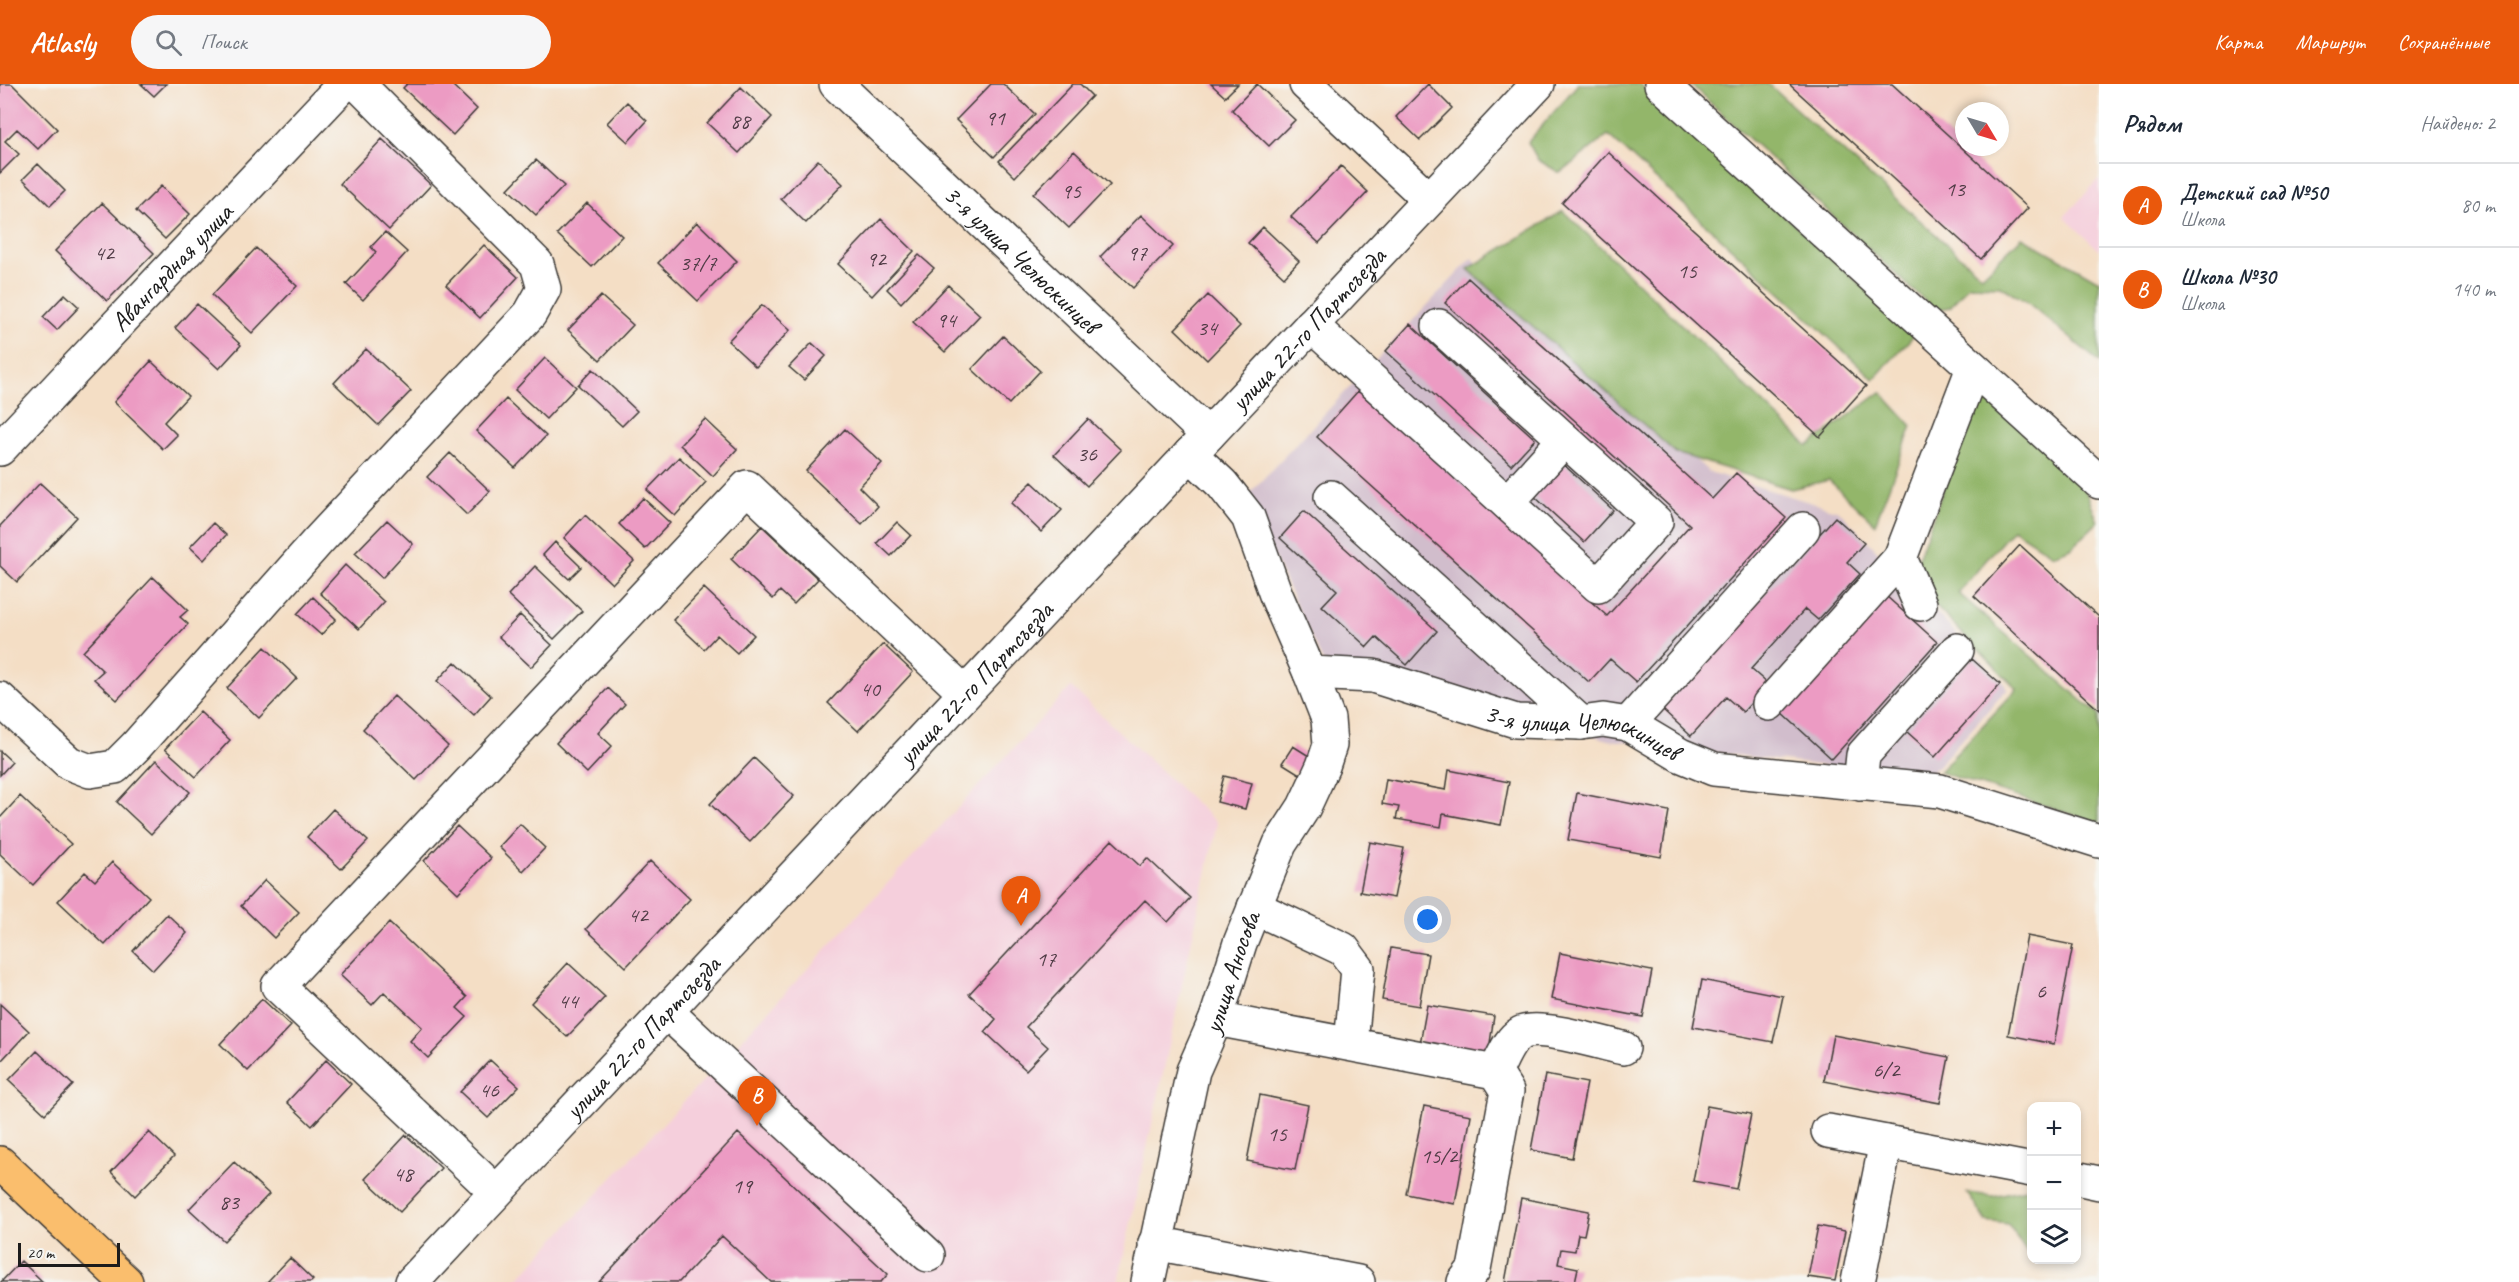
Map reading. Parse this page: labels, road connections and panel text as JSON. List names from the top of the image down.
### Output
{
  "streets": {
    "street": [
      "3-я улица Челюскинцев",
      "Авангардная улица",
      "улица 22-го Партсъезда",
      "улица Аносова"
    ]
  },
  "crossings": [
    ["3-я улица Челюскинцев", "улица 22-го Партсъезда"],
    ["3-я улица Челюскинцев", "улица Аносова"]
  ],
  "house_numbers": [
    "91",
    "88",
    "13",
    "95",
    "42",
    "97",
    "92",
    "37/7",
    "15",
    "94",
    "34",
    "36",
    "40",
    "42",
    "17",
    "6",
    "44",
    "6/2",
    "46",
    "15",
    "15/2",
    "48",
    "19",
    "83"
  ],
  "scale_bar": "20 m",
  "north": "bottom right",
  "page": {
    "header": "Atlasly",
    "search": "Поиск",
    "nav": ["Карта", "Маршрут", "Сохранённые"],
    "heading": ["Рядом", "Найдено: 2"],
    "list": [
      {
        "mark": "A",
        "name": "Детский сад №50",
        "note": "Школа",
        "value": "80 m"
      },
      {
        "mark": "B",
        "name": "Школа №30",
        "note": "Школа",
        "value": "140 m"
      }
    ],
    "pins": ["A", "B"],
    "map_buttons": ["+", "−"],
    "scale": "20 m"
  }
}
